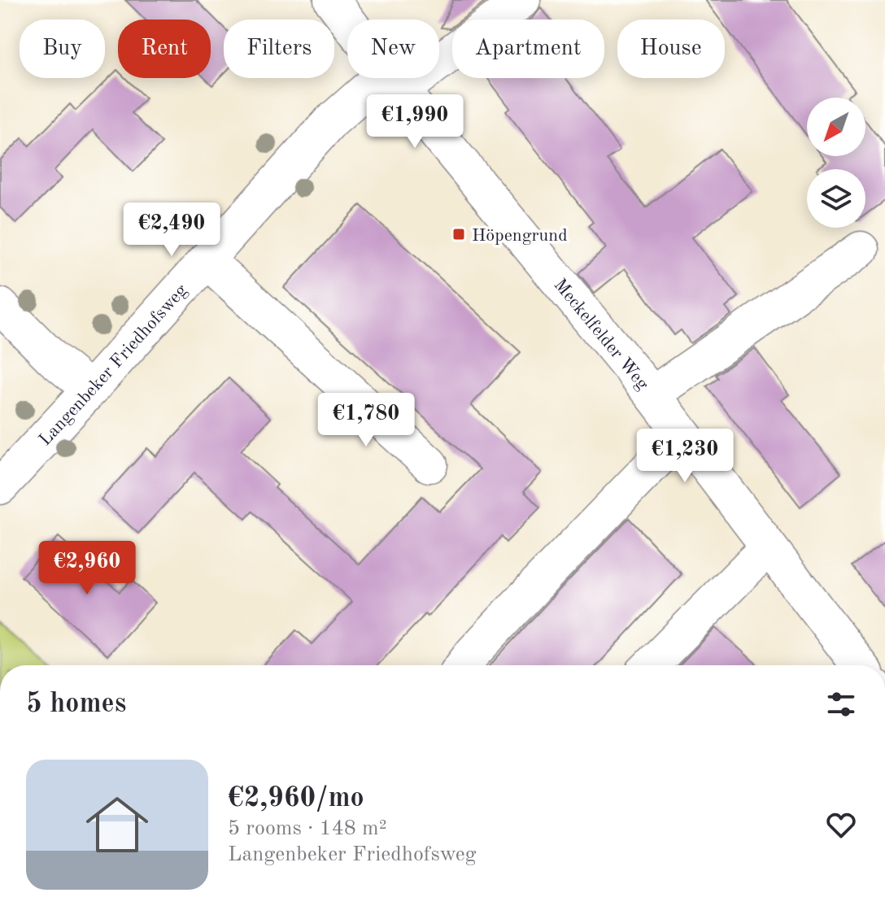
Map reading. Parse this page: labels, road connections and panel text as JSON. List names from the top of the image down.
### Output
{
  "streets": {
    "main road": ["Meckelfelder Weg", "Langenbeker Friedhofsweg"]
  },
  "crossings": [
    ["Meckelfelder Weg", "Langenbeker Friedhofsweg"]
  ],
  "places": {
    "transit": ["Höpengrund"]
  },
  "north": "bottom left",
  "page": {
    "chip": [
      "Buy",
      "Rent",
      "Filters",
      "New",
      "Apartment",
      "House"
    ],
    "price": [
      "€1,990",
      "€2,490",
      "€1,780",
      "€1,230",
      "€2,960"
    ],
    "heading": "5 homes",
    "list": [
      {
        "name": "€2,960/mo",
        "note": "5 rooms · 148 m² · Langenbeker Friedhofsweg"
      }
    ]
  }
}
